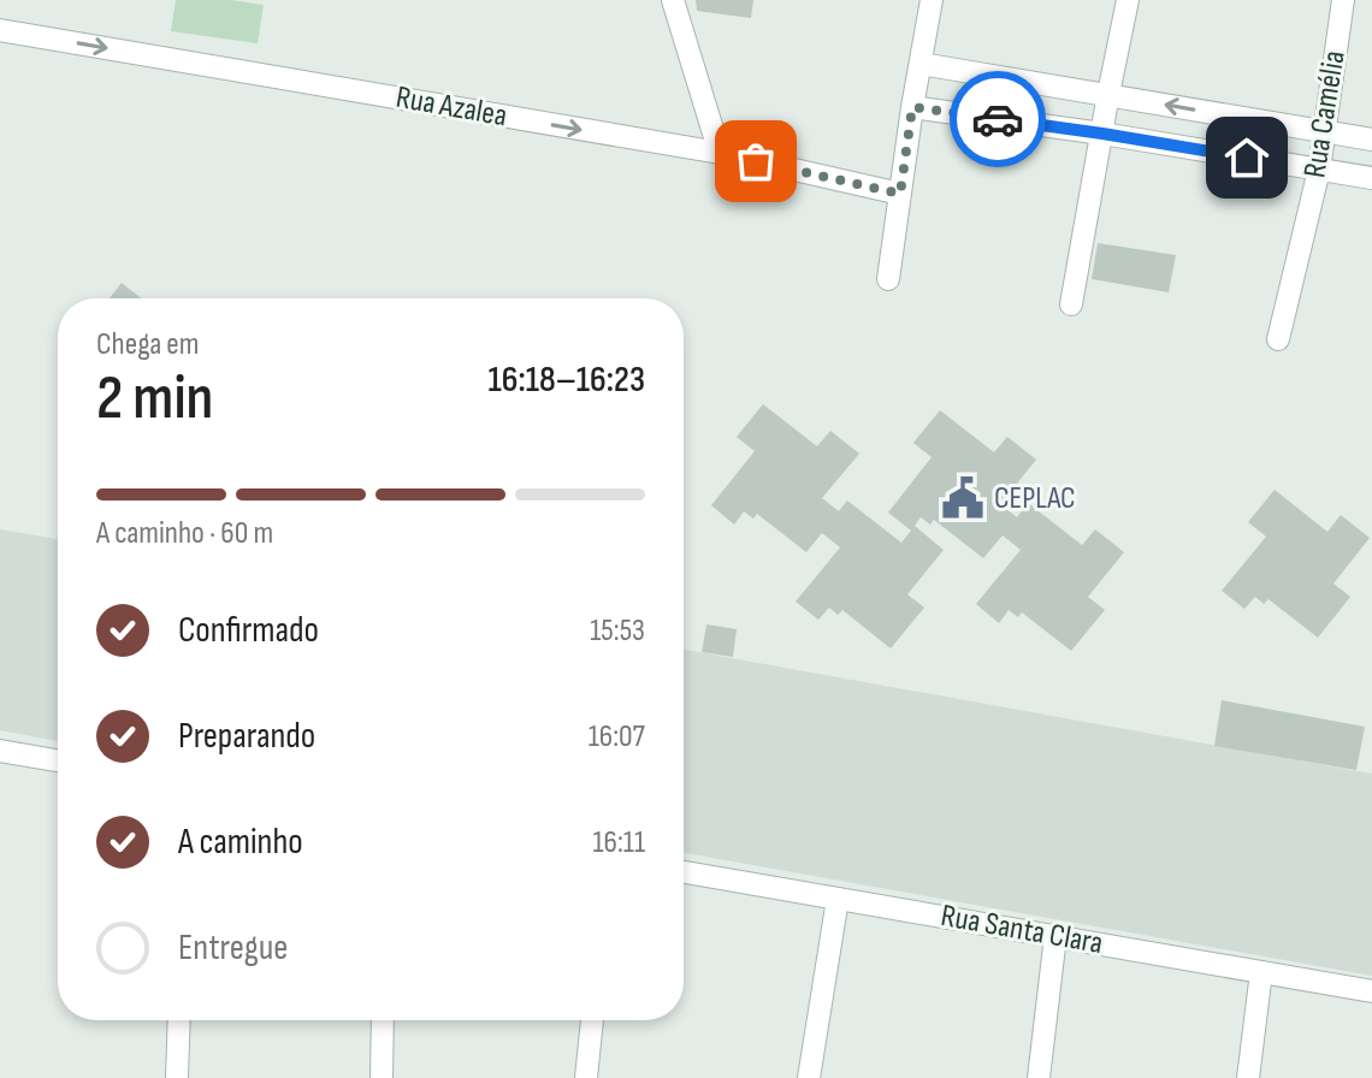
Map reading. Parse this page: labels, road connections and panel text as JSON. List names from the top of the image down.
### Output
{
  "streets": {
    "street": ["Rua Azalea", "Rua Camélia", "Rua Santa Clara"]
  },
  "one_way": ["Rua Azalea"],
  "places": {
    "public building": ["CEPLAC"]
  },
  "page": {
    "heading": ["2 min", "Chega em", "16:18–16:23"],
    "bar": "A caminho · 60 m",
    "list": [
      ["Confirmado", "15:53"],
      ["Preparando", "16:07"],
      ["A caminho", "16:11"],
      "Entregue"
    ]
  }
}
